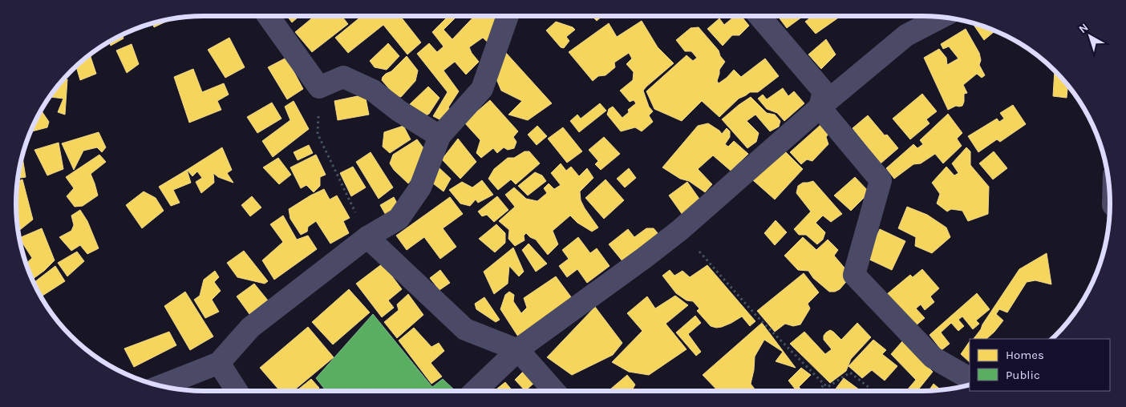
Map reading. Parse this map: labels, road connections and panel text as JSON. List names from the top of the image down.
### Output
{
  "legend": ["Homes", "Public"],
  "north": "top left"
}
